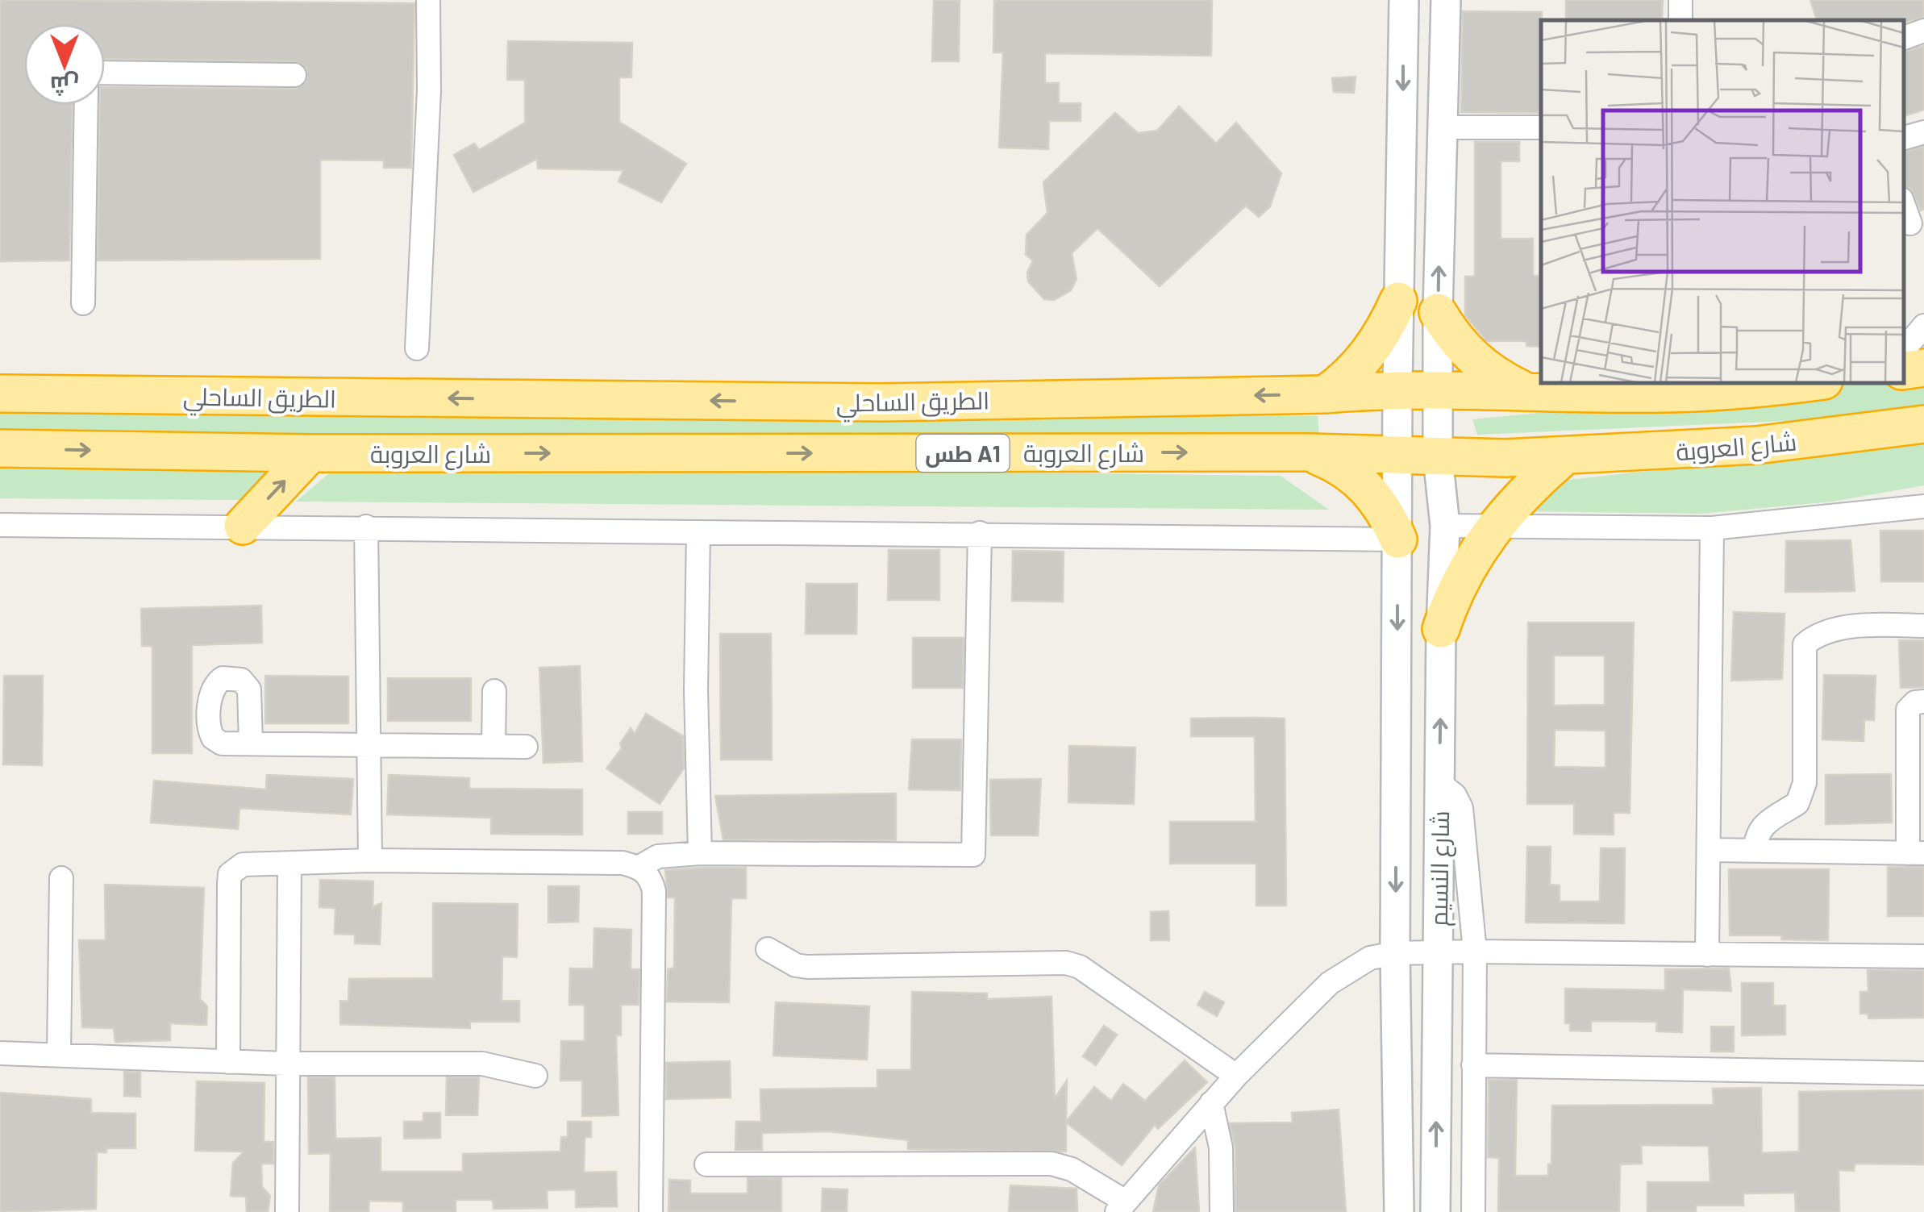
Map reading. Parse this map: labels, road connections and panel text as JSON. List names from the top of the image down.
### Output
{
  "streets": {
    "highway": ["الطريق الساحلي", "شارع العروبة", "طس A1"],
    "street": ["شارع النسيم"]
  },
  "crossings": [
    ["الطريق الساحلي", "شارع النسيم"],
    ["شارع العروبة", "شارع النسيم"]
  ],
  "one_way": ["الطريق الساحلي", "شارع العروبة"],
  "north": "bottom"
}
